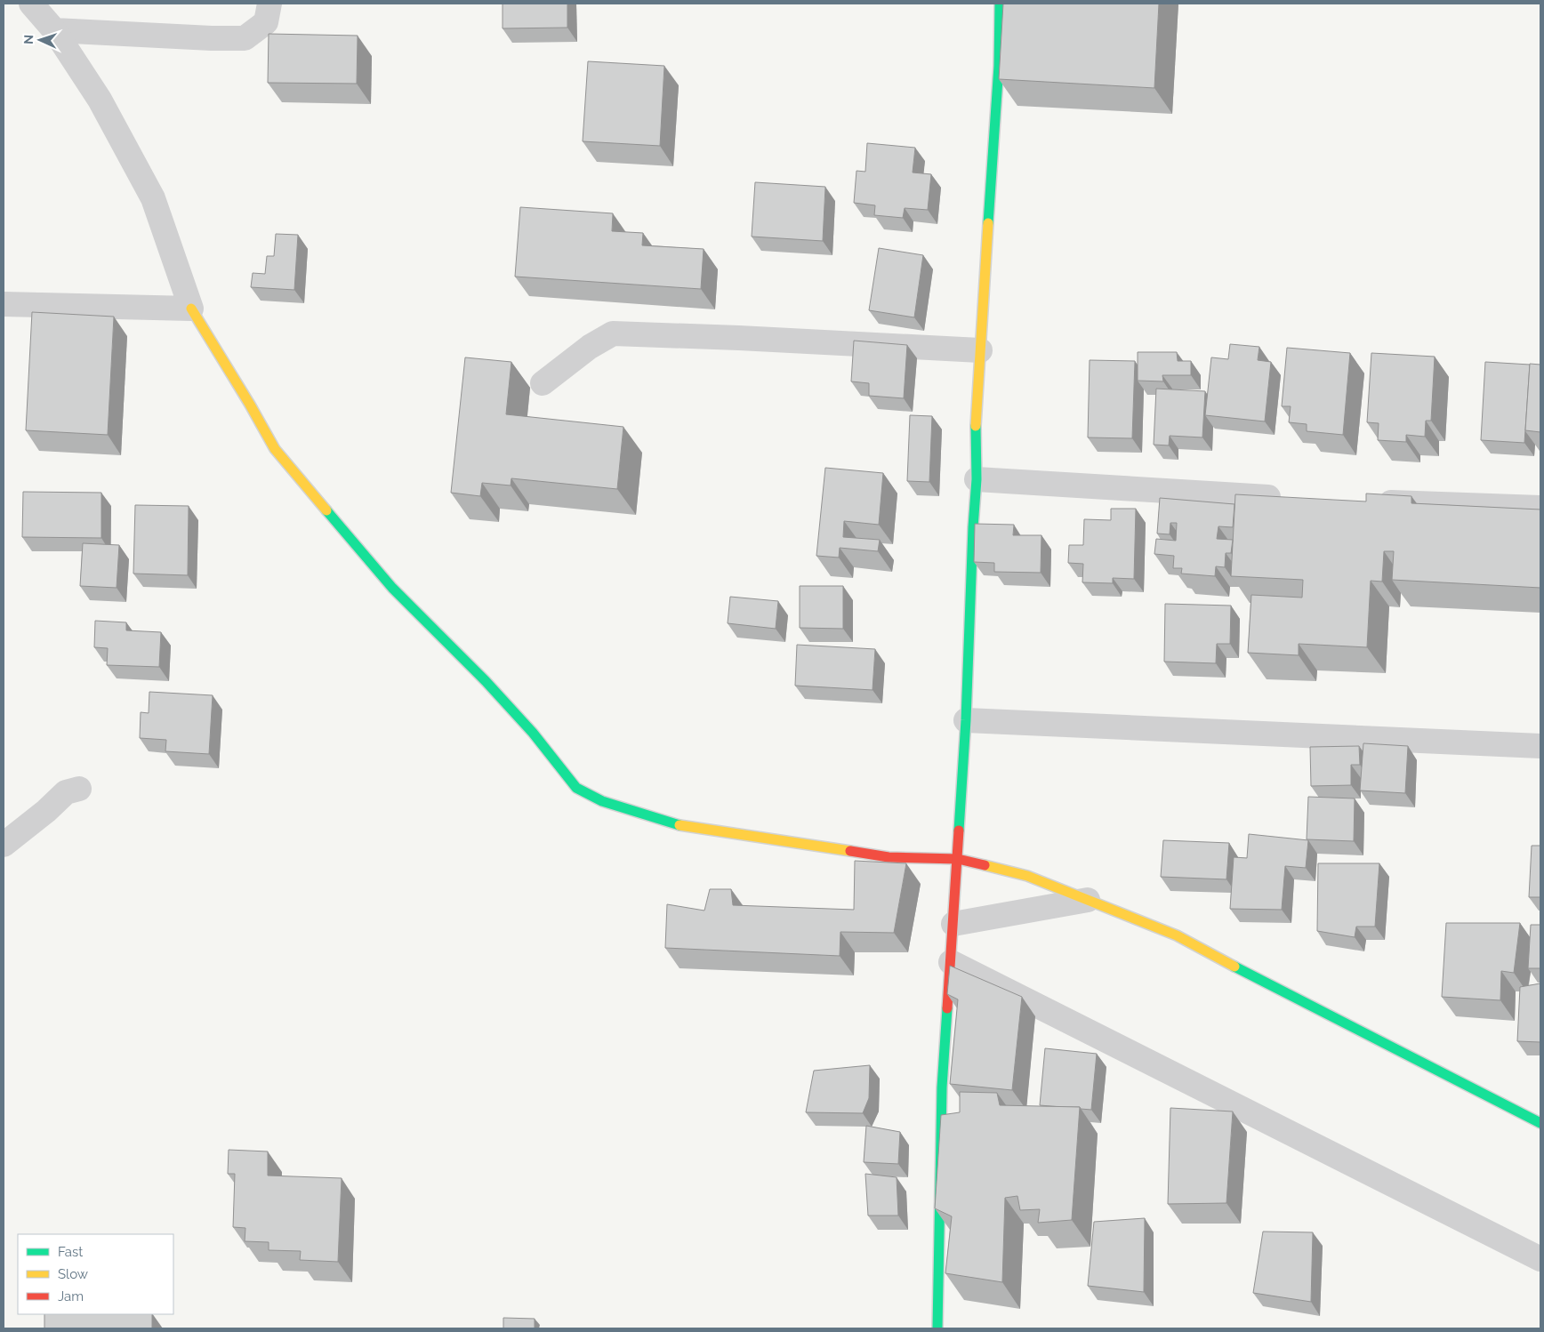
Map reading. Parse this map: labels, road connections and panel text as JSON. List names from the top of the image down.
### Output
{
  "legend": ["Fast", "Slow", "Jam"],
  "north": "left"
}
